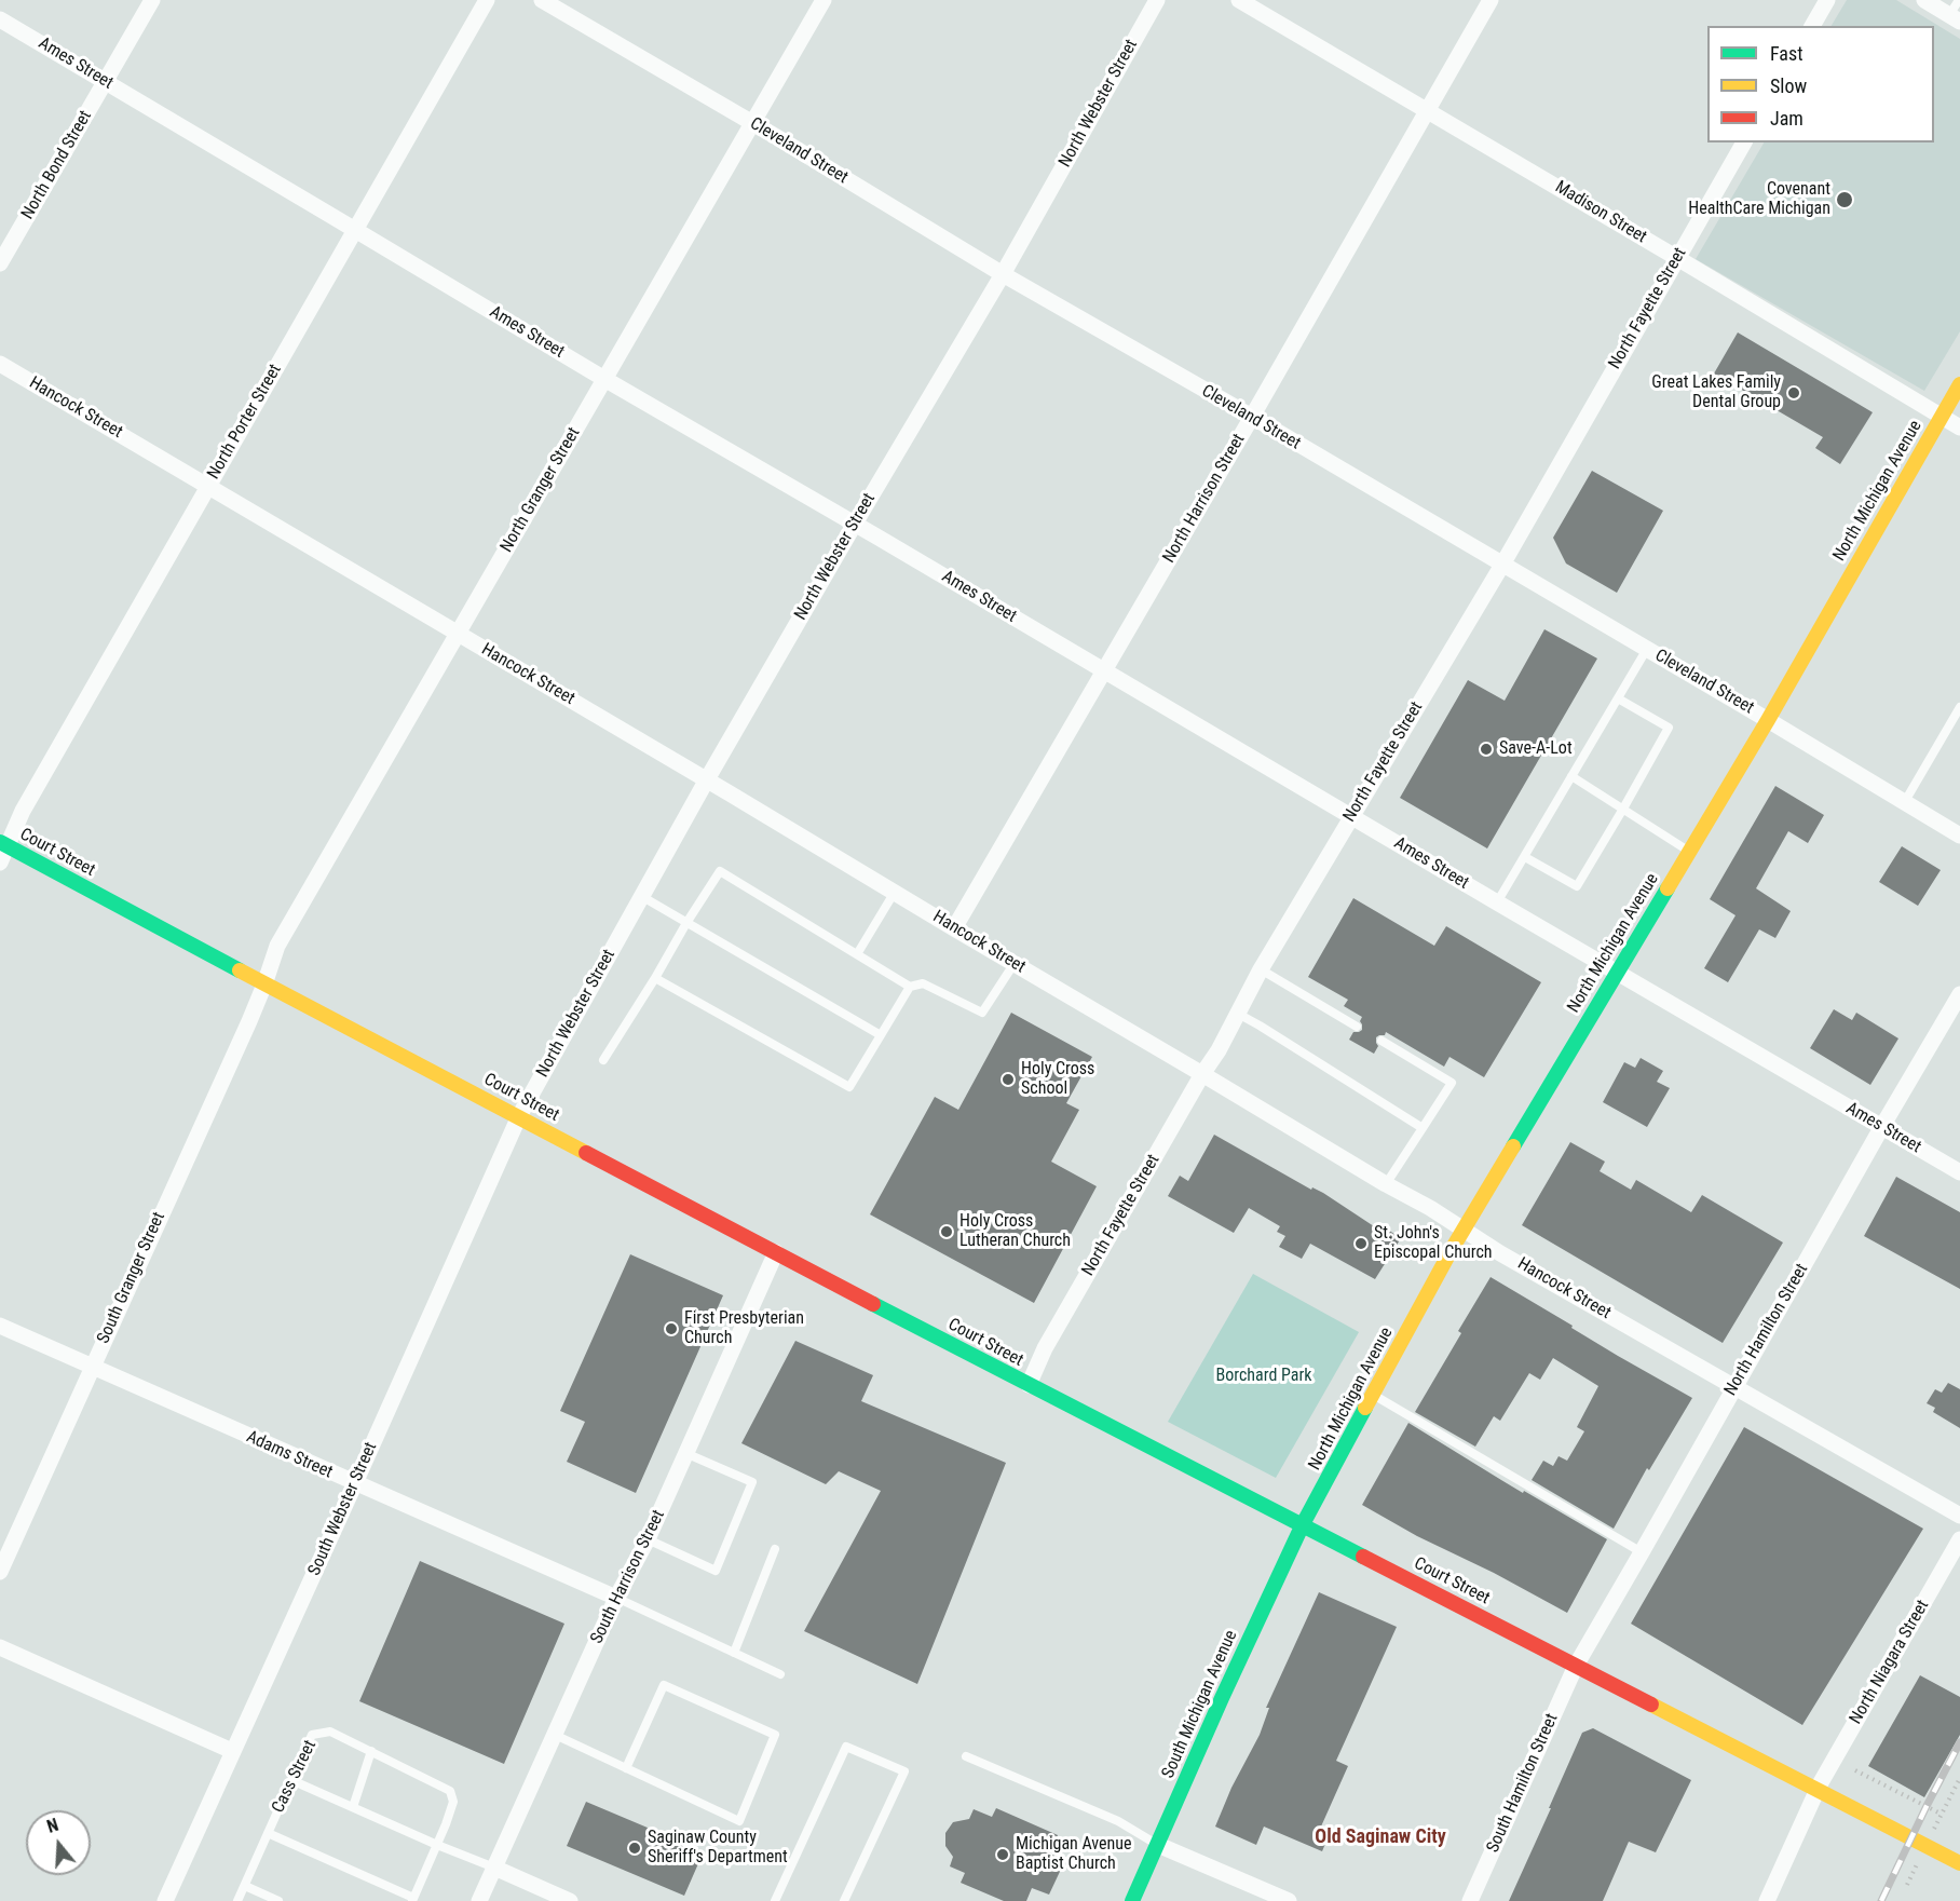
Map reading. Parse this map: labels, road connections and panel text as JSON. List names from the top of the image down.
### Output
{
  "streets": {
    "main road": ["North Michigan Avenue", "Court Street", "South Michigan Avenue"],
    "street": [
      "Ames Street",
      "North Webster Street",
      "Cleveland Street",
      "North Bond Street",
      "Madison Street",
      "North Fayette Street",
      "Hancock Street",
      "North Porter Street",
      "North Granger Street",
      "North Harrison Street",
      "South Granger Street",
      "North Hamilton Street",
      "Adams Street",
      "South Webster Street",
      "South Harrison Street",
      "North Niagara Street",
      "South Hamilton Street"
    ],
    "lane": ["Cass Street"]
  },
  "crossings": [
    ["Ames Street", "North Webster Street"],
    ["Ames Street", "North Bond Street"],
    ["Ames Street", "North Fayette Street"],
    ["Ames Street", "North Porter Street"],
    ["Ames Street", "North Granger Street"],
    ["Ames Street", "North Michigan Avenue"],
    ["Ames Street", "North Harrison Street"],
    ["Ames Street", "North Hamilton Street"],
    ["North Webster Street", "Cleveland Street"],
    ["North Webster Street", "Hancock Street"],
    ["North Webster Street", "Court Street"],
    ["North Webster Street", "South Webster Street"],
    ["Cleveland Street", "North Fayette Street"],
    ["Cleveland Street", "North Granger Street"],
    ["Cleveland Street", "North Michigan Avenue"],
    ["Cleveland Street", "North Harrison Street"],
    ["Madison Street", "North Fayette Street"],
    ["Madison Street", "North Michigan Avenue"],
    ["Madison Street", "North Harrison Street"],
    ["North Fayette Street", "Hancock Street"],
    ["North Fayette Street", "Court Street"],
    ["Hancock Street", "North Porter Street"],
    ["Hancock Street", "North Granger Street"],
    ["Hancock Street", "North Michigan Avenue"],
    ["Hancock Street", "North Harrison Street"],
    ["Hancock Street", "North Hamilton Street"],
    ["North Porter Street", "Court Street"],
    ["North Granger Street", "Court Street"],
    ["North Granger Street", "South Granger Street"],
    ["North Michigan Avenue", "Court Street"],
    ["North Michigan Avenue", "South Michigan Avenue"],
    ["Court Street", "South Granger Street"],
    ["Court Street", "North Hamilton Street"],
    ["Court Street", "South Webster Street"],
    ["Court Street", "South Harrison Street"],
    ["Court Street", "South Michigan Avenue"],
    ["Court Street", "South Hamilton Street"],
    ["South Granger Street", "Adams Street"],
    ["North Hamilton Street", "South Hamilton Street"],
    ["Adams Street", "South Webster Street"],
    ["Adams Street", "South Harrison Street"]
  ],
  "districts": ["Old Saginaw City"],
  "parks": ["Borchard Park"],
  "places": [
    "Covenant HealthCare Michigan",
    "Great Lakes Family Dental Group",
    "Save-A-Lot",
    "Holy Cross School",
    "Holy Cross Lutheran Church",
    "St. John's Episcopal Church",
    "First Presbyterian Church",
    "Saginaw County Sheriff's Department",
    "Michigan Avenue Baptist Church"
  ],
  "legend": ["Fast", "Slow", "Jam"],
  "north": "top"
}
